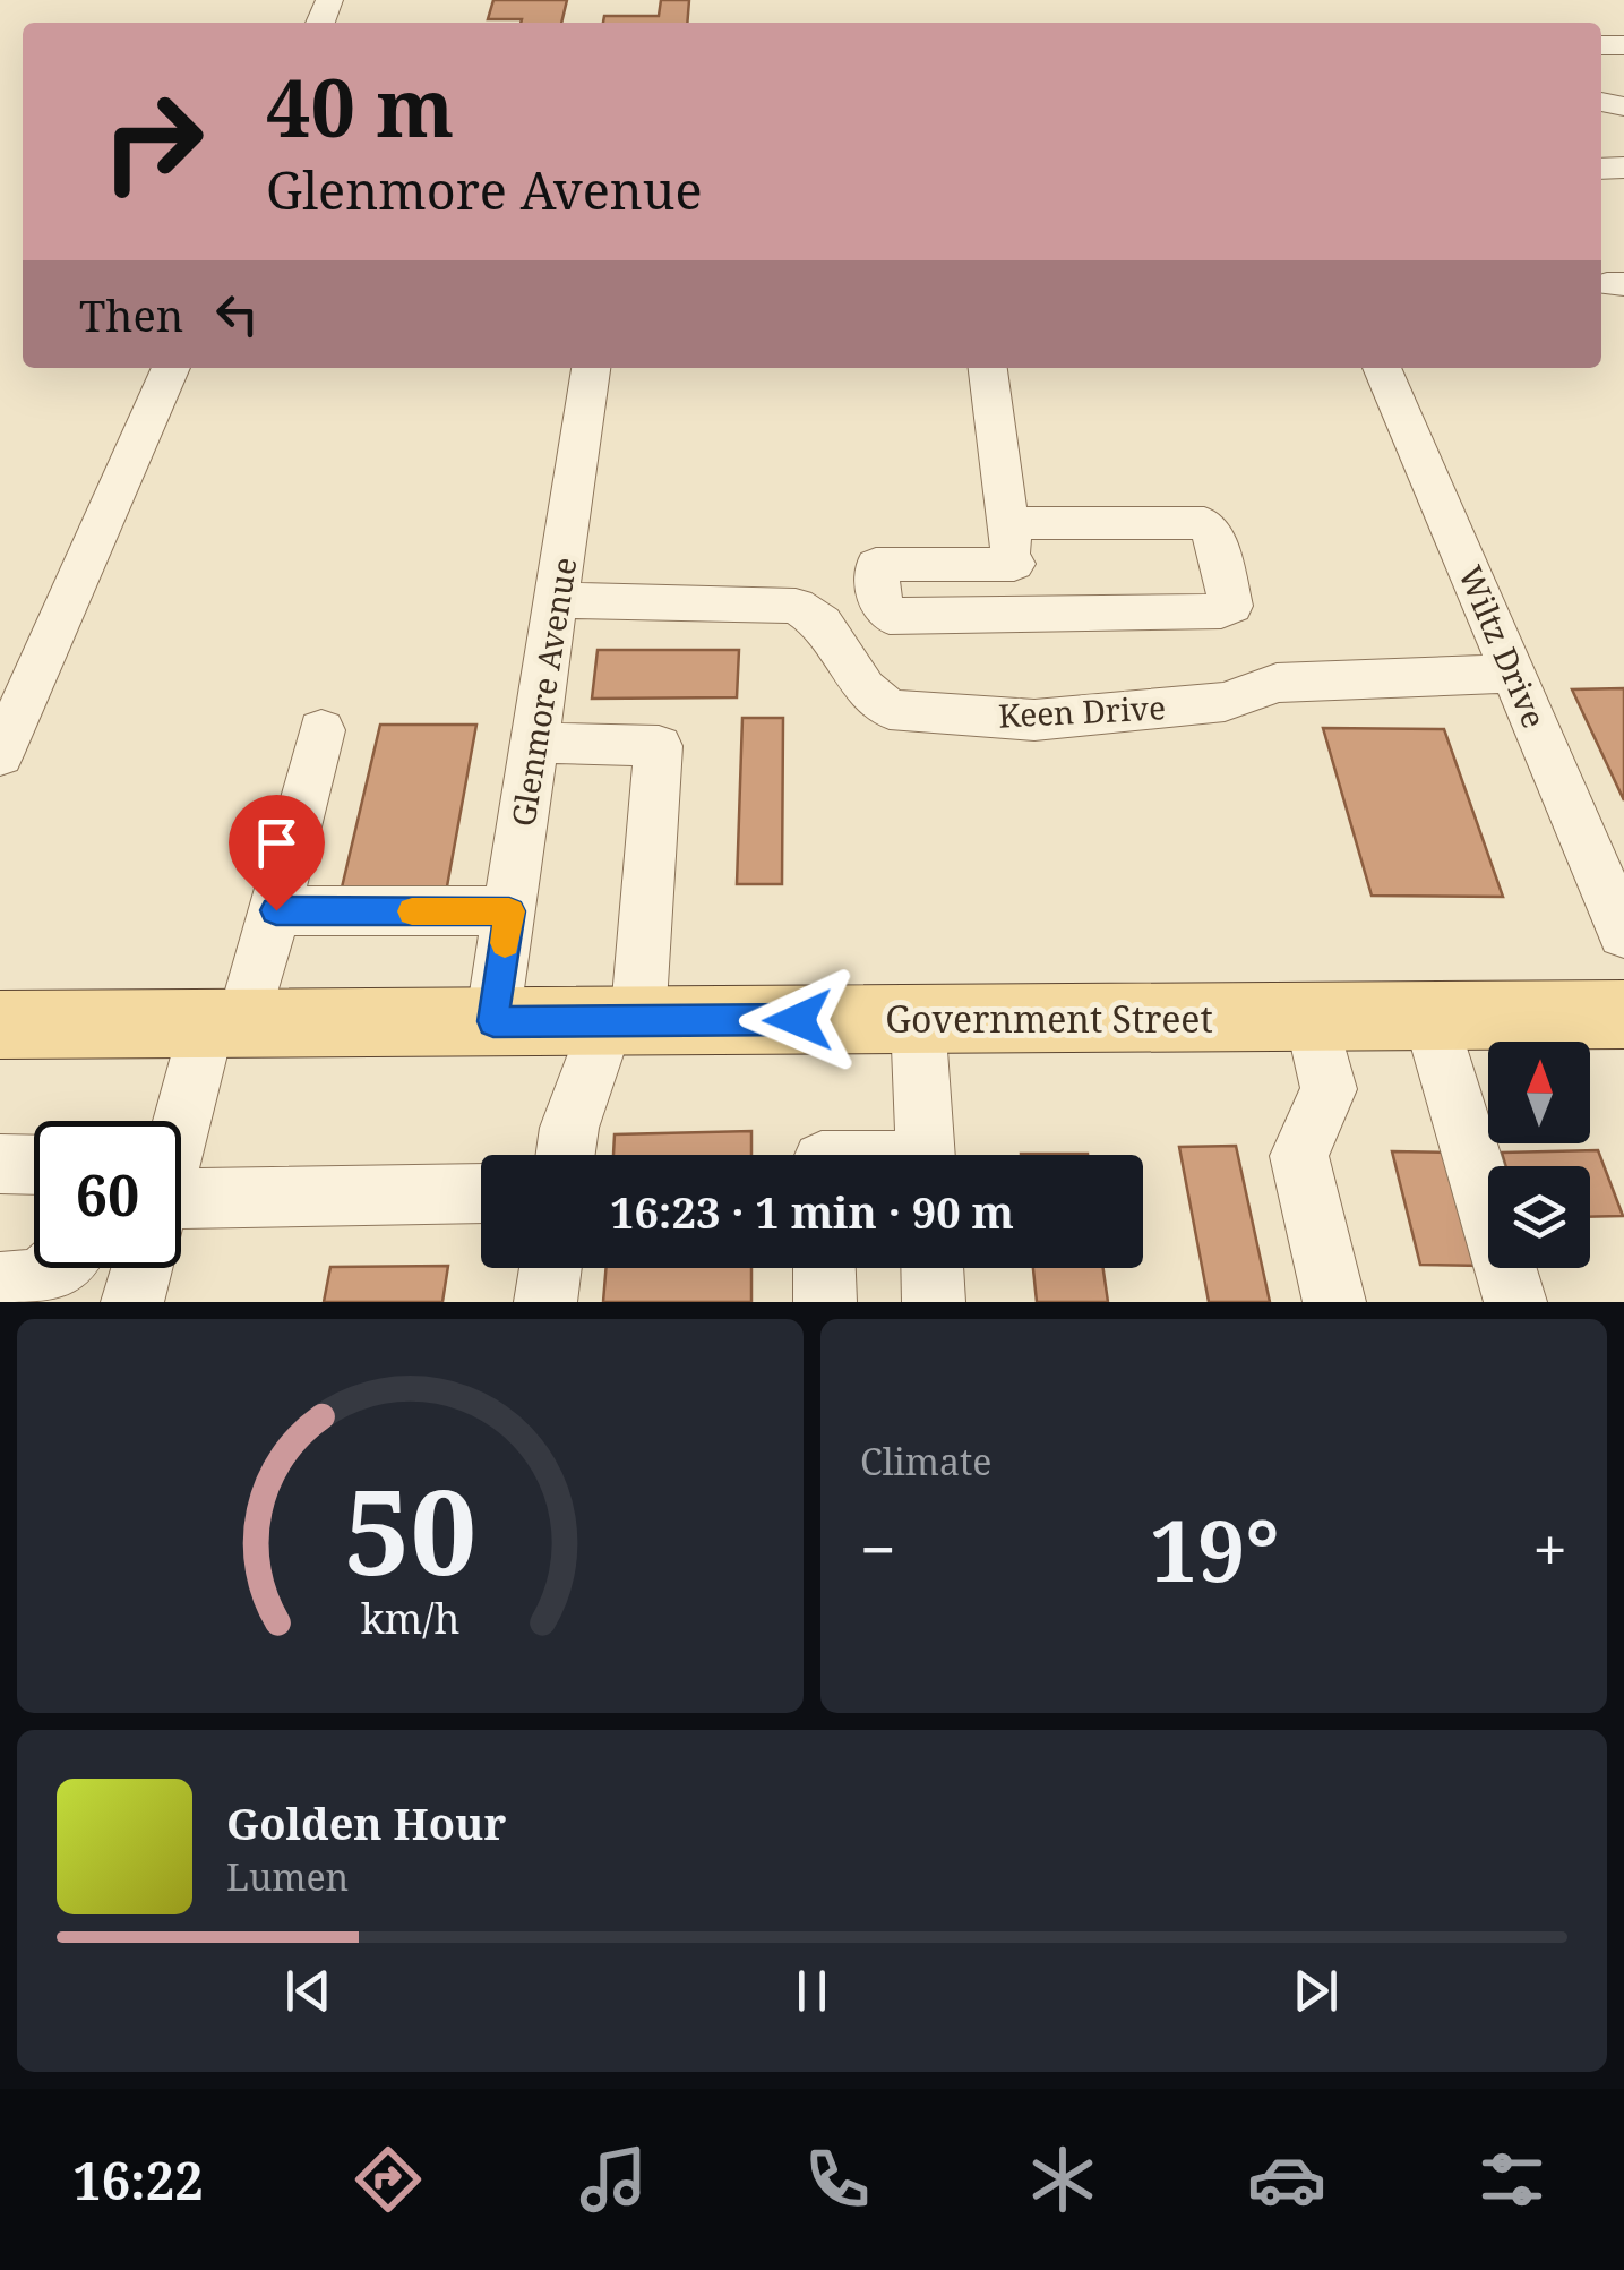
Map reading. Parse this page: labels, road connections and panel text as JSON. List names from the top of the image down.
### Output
{
  "streets": {
    "main road": ["Government Street"],
    "street": ["Wiltz Drive", "Glenmore Avenue", "Keen Drive"]
  },
  "crossings": [
    ["Wiltz Drive", "Keen Drive"],
    ["Glenmore Avenue", "Keen Drive"],
    ["Glenmore Avenue", "Government Street"]
  ],
  "north": "top",
  "page": {
    "turn": ["40 m", "Glenmore Avenue"],
    "then": "Then",
    "limit": "60",
    "trip": "16:23 · 1 min · 90 m",
    "tile": "Climate",
    "heat": ["−", "19°", "+"],
    "song": ["Golden Hour", "Lumen"],
    "tabs": "16:22",
    "gauge": ["50", "km/h"]
  }
}
